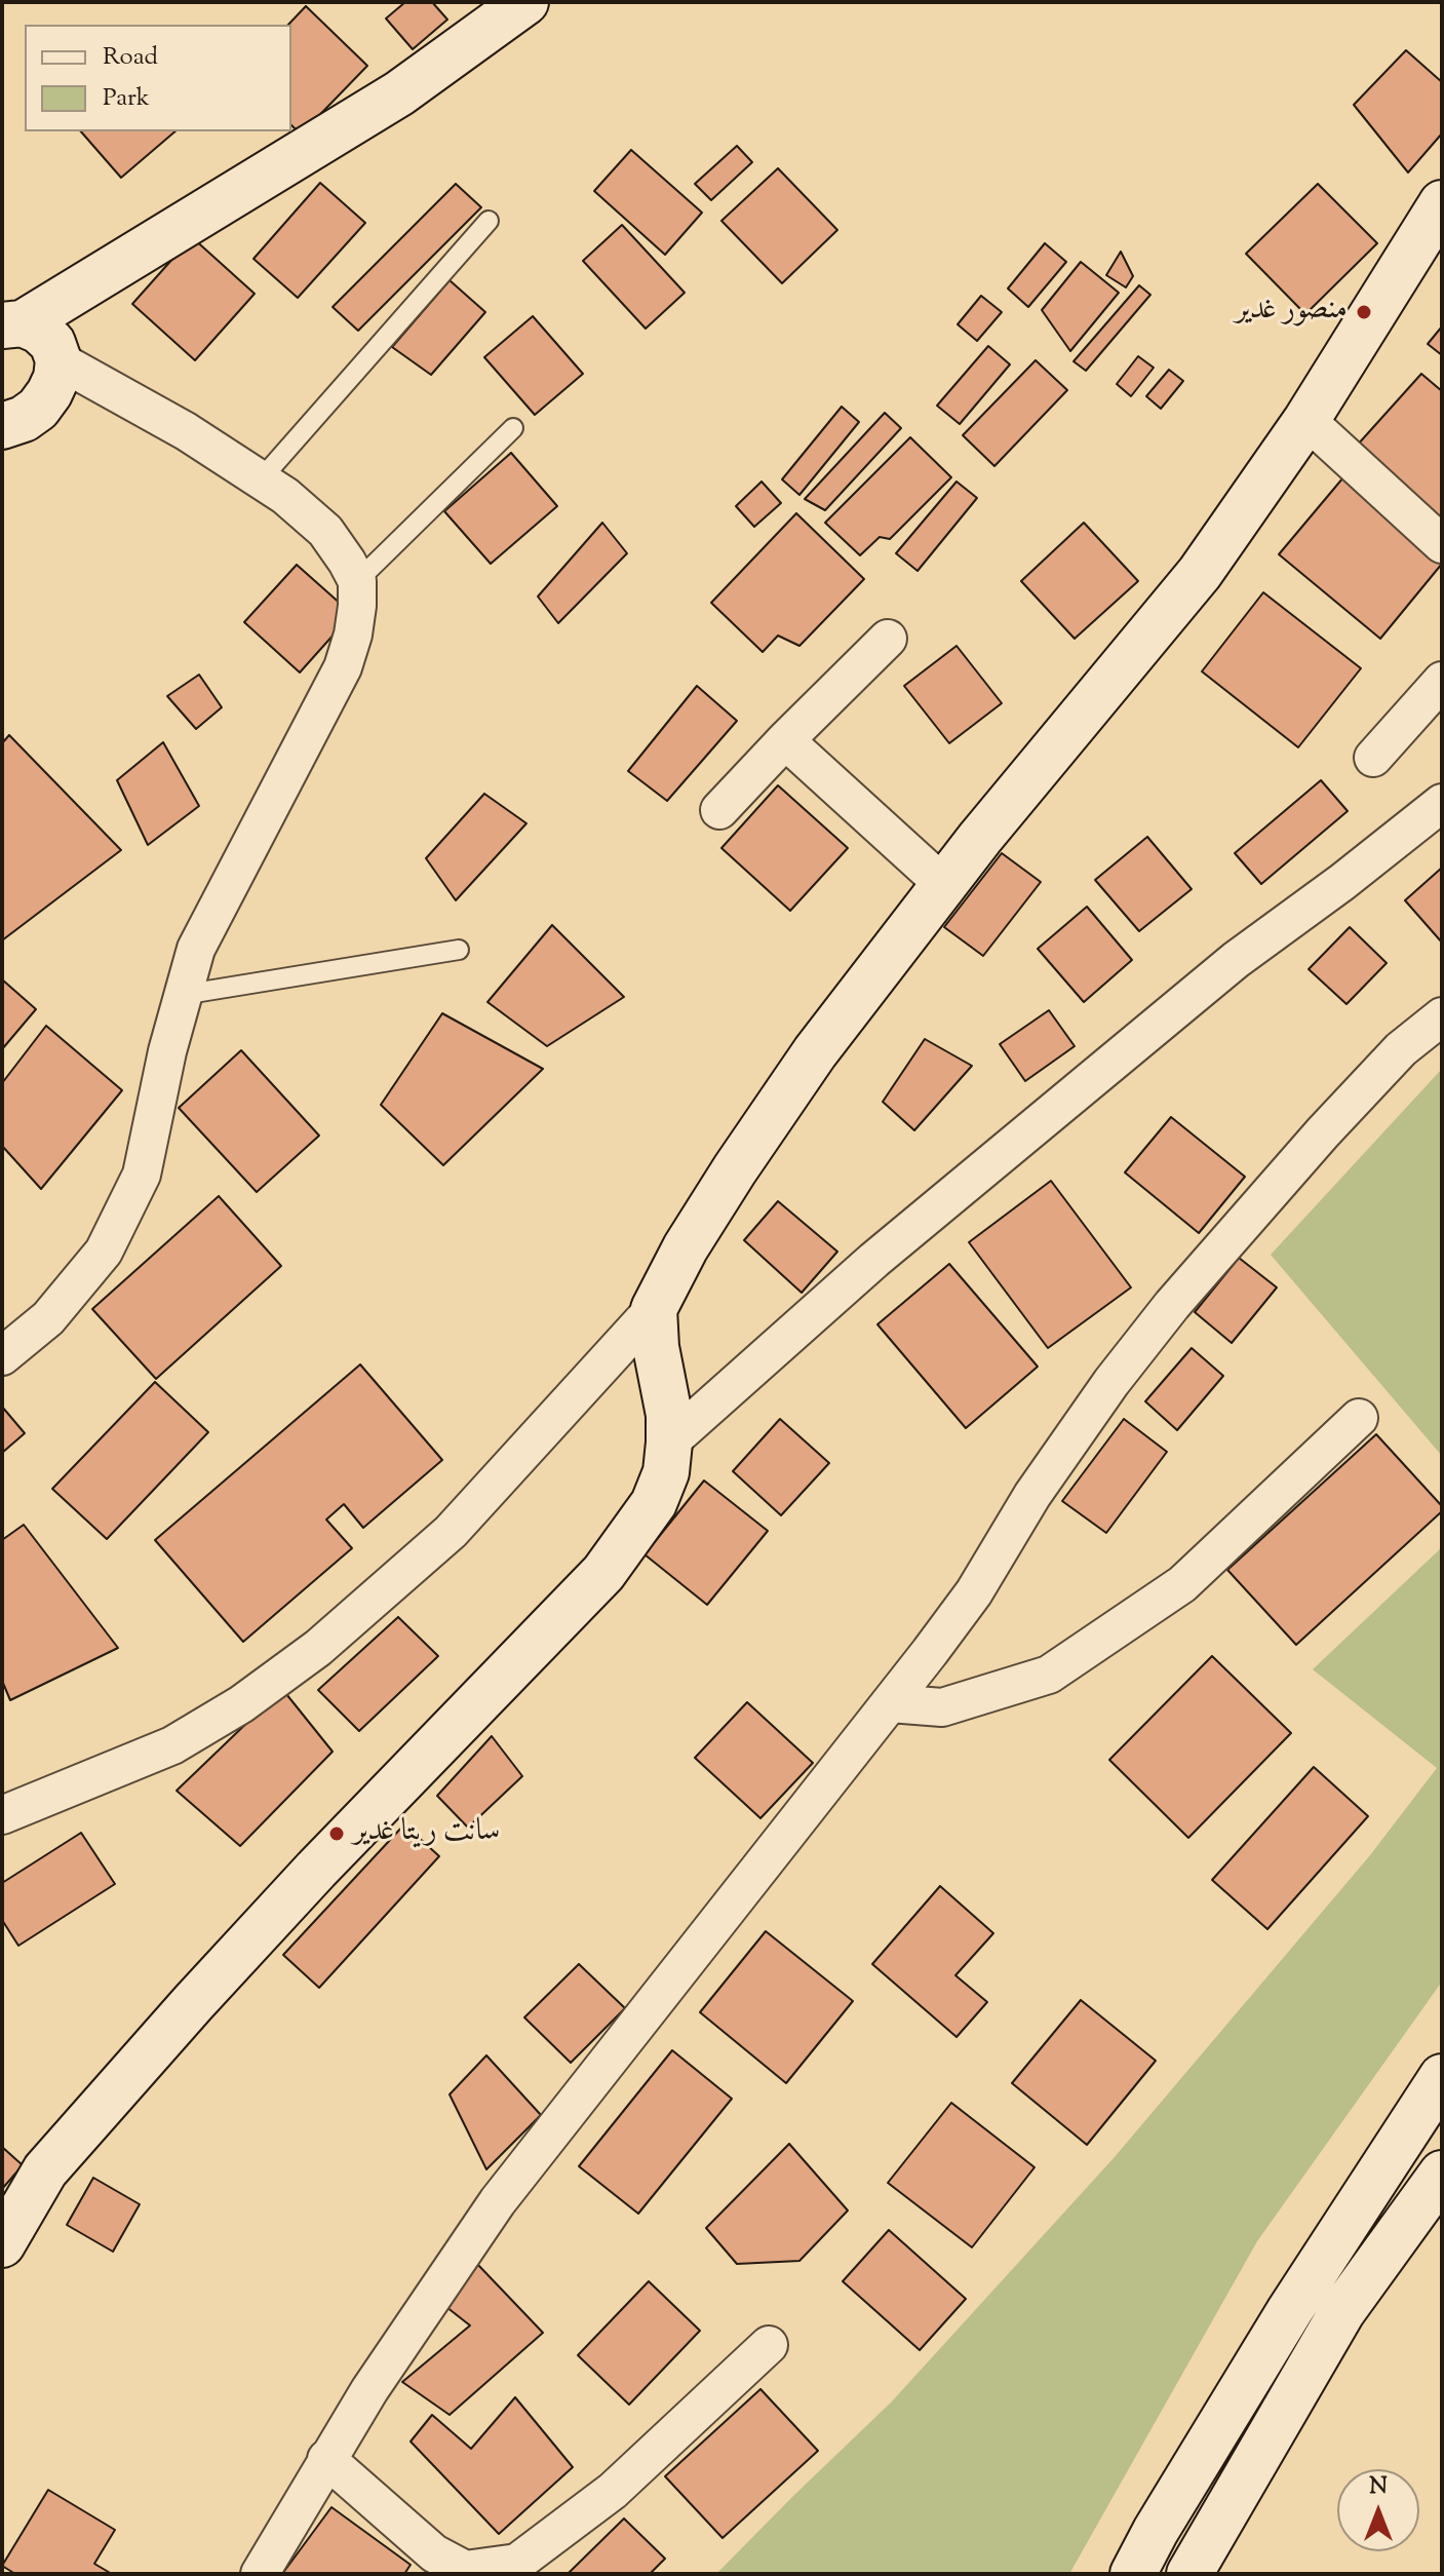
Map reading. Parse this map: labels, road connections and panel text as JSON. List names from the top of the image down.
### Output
{
  "places": ["منصور غدير", "سانت ريتا غدير"],
  "legend": ["Road", "Park"],
  "north": "top"
}
